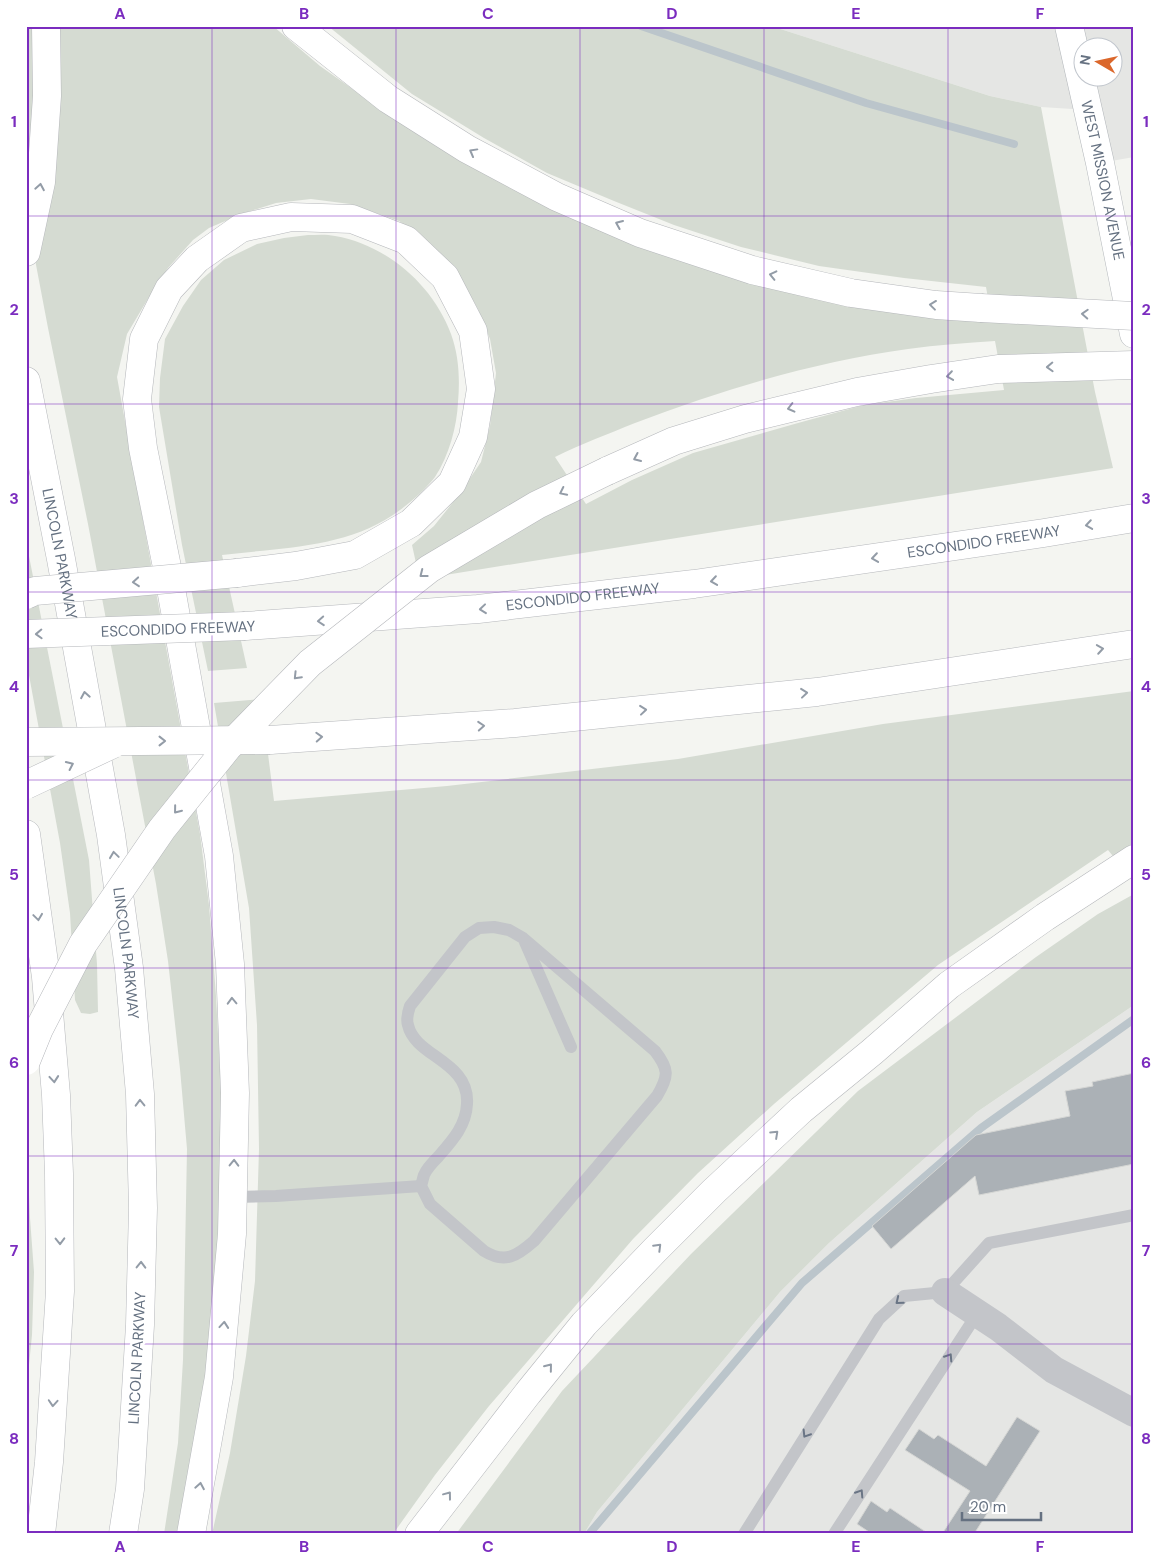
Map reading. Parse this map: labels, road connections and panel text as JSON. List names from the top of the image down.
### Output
{
  "streets": {
    "main road": ["WEST MISSION AVENUE", "ESCONDIDO FREEWAY", "LINCOLN PARKWAY"]
  },
  "scale_bar": "20 m",
  "north": "left",
  "grid": {
    "columns": [
      "A",
      "B",
      "C",
      "D",
      "E",
      "F"
    ],
    "rows": [
      "1",
      "2",
      "3",
      "4",
      "5",
      "6",
      "7",
      "8"
    ]
  }
}
